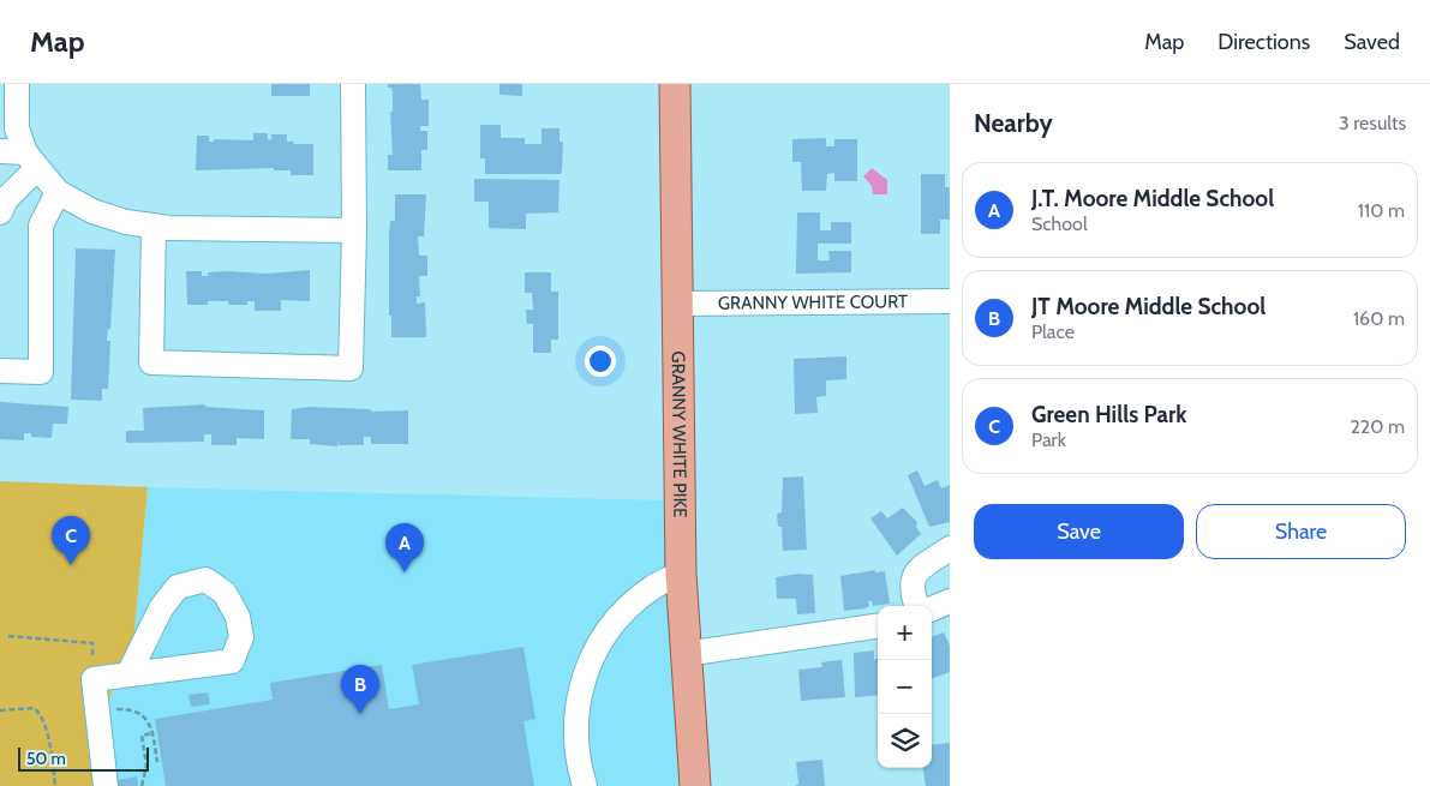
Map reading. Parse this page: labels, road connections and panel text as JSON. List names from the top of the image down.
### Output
{
  "streets": {
    "main road": ["GRANNY WHITE PIKE"],
    "street": ["GRANNY WHITE COURT"]
  },
  "crossings": [
    ["GRANNY WHITE COURT", "GRANNY WHITE PIKE"]
  ],
  "scale_bar": "50 m",
  "page": {
    "header": "Map",
    "nav": ["Map", "Directions", "Saved"],
    "heading": ["Nearby", "3 results"],
    "list": [
      {
        "mark": "A",
        "name": "J.T. Moore Middle School",
        "note": "School",
        "value": "110 m"
      },
      {
        "mark": "B",
        "name": "JT Moore Middle School",
        "note": "Place",
        "value": "160 m"
      },
      {
        "mark": "C",
        "name": "Green Hills Park",
        "note": "Park",
        "value": "220 m"
      }
    ],
    "buttons": ["Save", "Share"],
    "pins": ["C", "A", "B"],
    "map_buttons": ["+", "−"],
    "scale": "50 m"
  }
}
